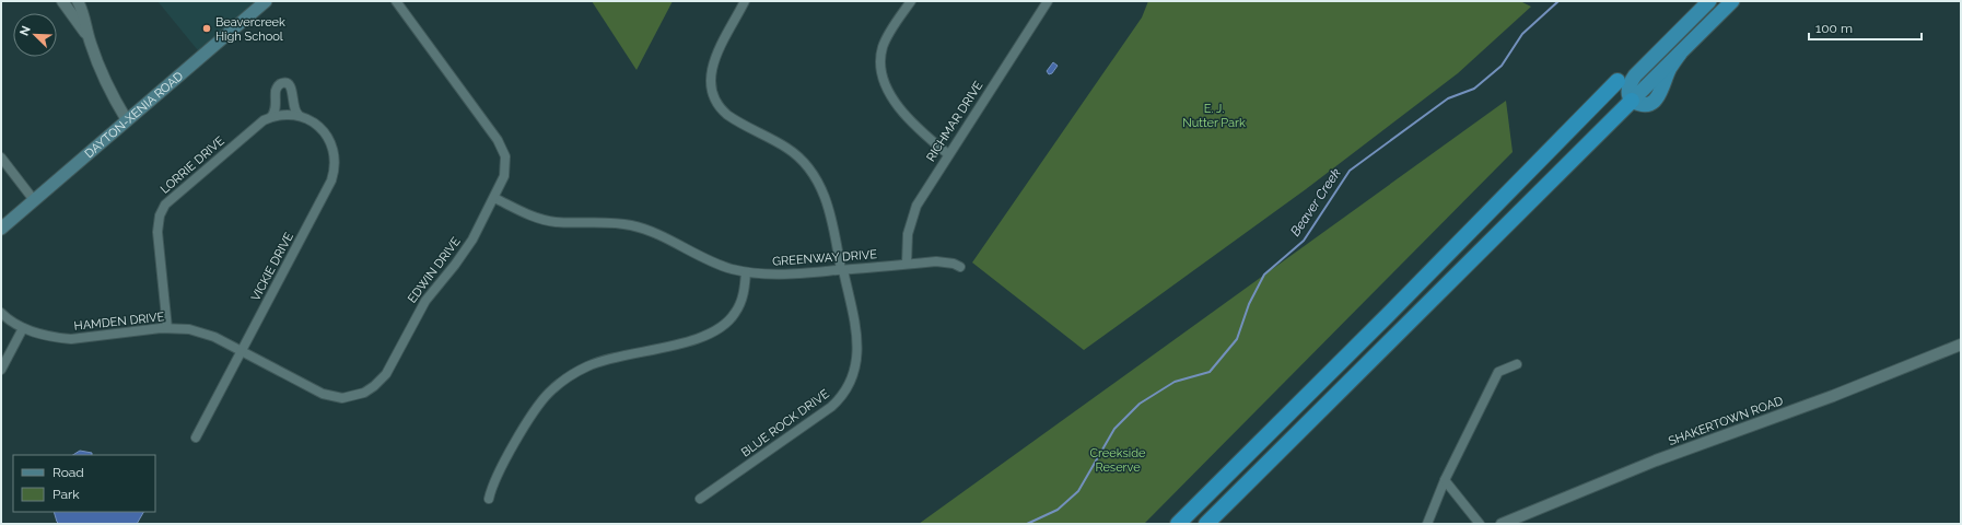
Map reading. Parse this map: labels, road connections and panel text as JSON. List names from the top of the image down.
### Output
{
  "streets": {
    "main road": ["DAYTON-XENIA ROAD"],
    "street": [
      "RICHMAR DRIVE",
      "LORRIE DRIVE",
      "GREENWAY DRIVE",
      "VICKIE DRIVE",
      "EDWIN DRIVE",
      "HAMDEN DRIVE",
      "SHAKERTOWN ROAD",
      "BLUE ROCK DRIVE"
    ]
  },
  "crossings": [
    ["RICHMAR DRIVE", "GREENWAY DRIVE"],
    ["LORRIE DRIVE", "VICKIE DRIVE"],
    ["LORRIE DRIVE", "HAMDEN DRIVE"],
    ["GREENWAY DRIVE", "EDWIN DRIVE"],
    ["GREENWAY DRIVE", "BLUE ROCK DRIVE"],
    ["VICKIE DRIVE", "EDWIN DRIVE"],
    ["VICKIE DRIVE", "HAMDEN DRIVE"],
    ["EDWIN DRIVE", "HAMDEN DRIVE"]
  ],
  "water": ["Beaver Creek"],
  "parks": ["E. J. Nutter Park", "Creekside Reserve"],
  "places": ["Beavercreek High School"],
  "legend": ["Road", "Park"],
  "scale_bar": "100 m",
  "north": "top left"
}
